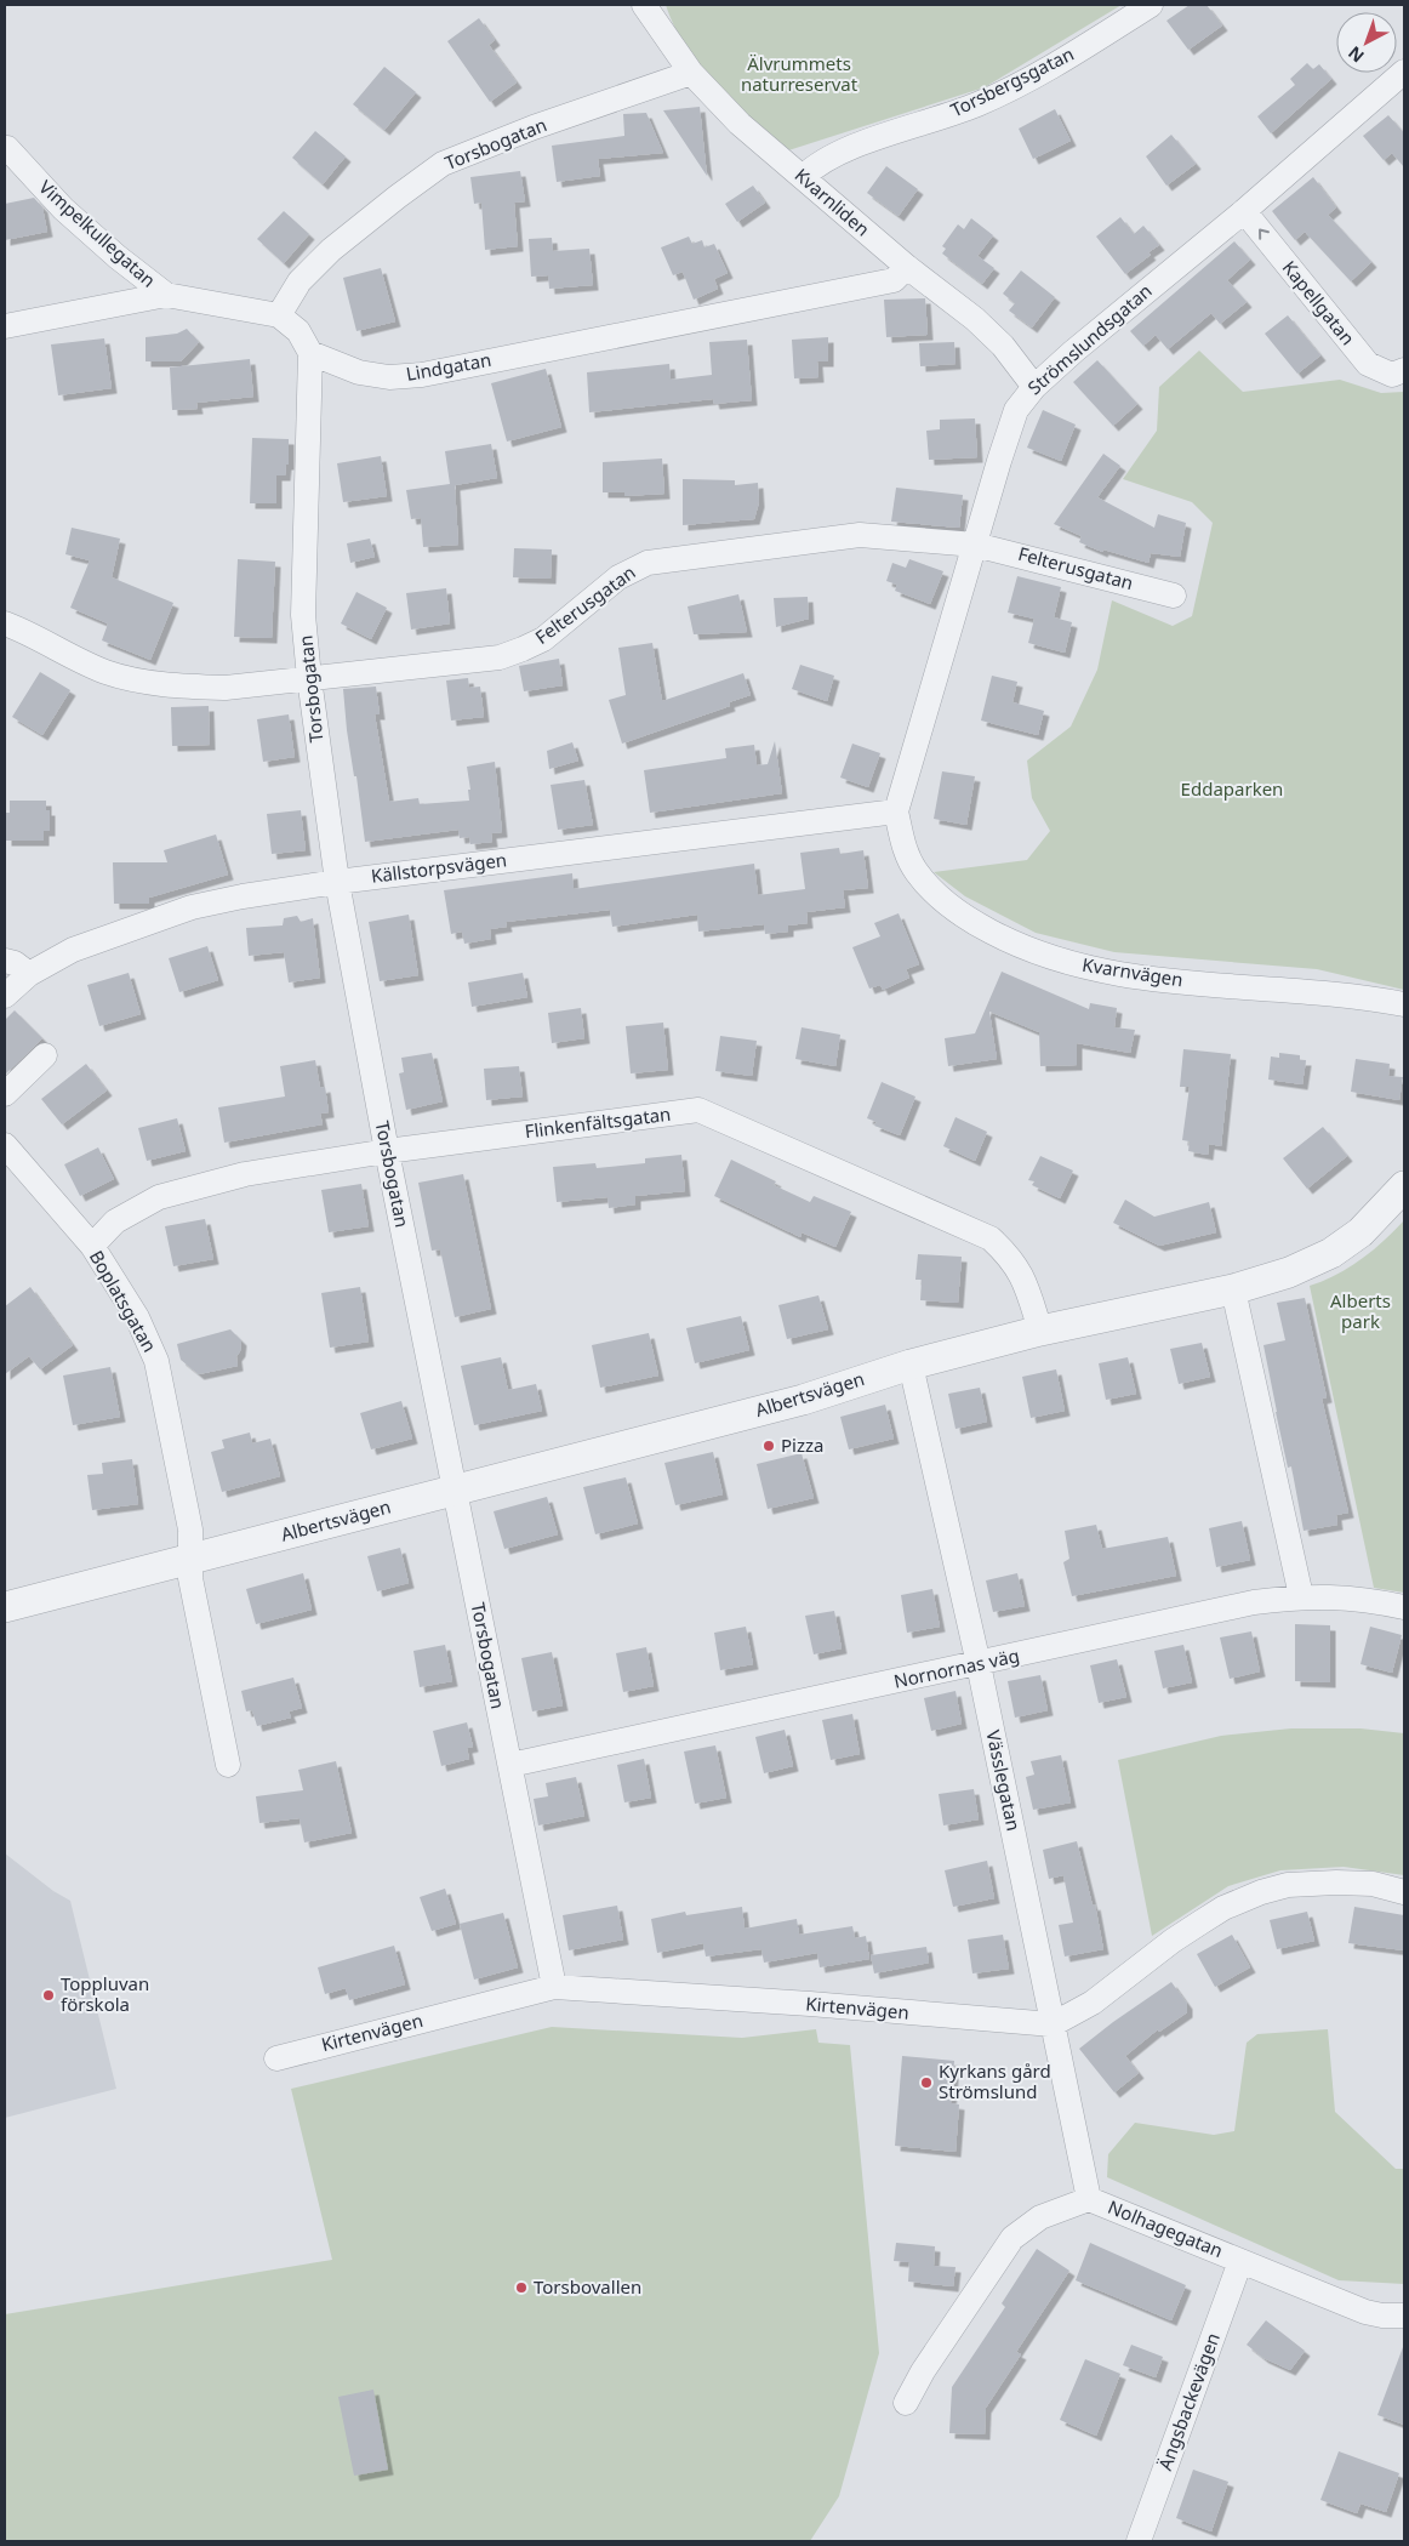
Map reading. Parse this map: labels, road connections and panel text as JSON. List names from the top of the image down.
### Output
{
  "streets": {
    "street": [
      "Torsbergsgatan",
      "Torsbogatan",
      "Kvarnliden",
      "Vimpelkullegatan",
      "Kapellgatan",
      "Strömslundsgatan",
      "Lindgatan",
      "Felterusgatan",
      "Källstorpsvägen",
      "Kvarnvägen",
      "Flinkenfältsgatan",
      "Boplatsgatan",
      "Albertsvägen",
      "Nornornas väg",
      "Vässlegatan",
      "Kirtenvägen",
      "Nolhagegatan",
      "Ängsbackevägen"
    ]
  },
  "crossings": [
    ["Torsbergsgatan", "Kvarnliden"],
    ["Torsbogatan", "Kvarnliden"],
    ["Torsbogatan", "Lindgatan"],
    ["Torsbogatan", "Felterusgatan"],
    ["Torsbogatan", "Källstorpsvägen"],
    ["Torsbogatan", "Flinkenfältsgatan"],
    ["Torsbogatan", "Albertsvägen"],
    ["Torsbogatan", "Nornornas väg"],
    ["Torsbogatan", "Kirtenvägen"],
    ["Kvarnliden", "Strömslundsgatan"],
    ["Kvarnliden", "Lindgatan"],
    ["Kapellgatan", "Strömslundsgatan"],
    ["Strömslundsgatan", "Felterusgatan"],
    ["Strömslundsgatan", "Källstorpsvägen"],
    ["Strömslundsgatan", "Kvarnvägen"],
    ["Källstorpsvägen", "Kvarnvägen"],
    ["Flinkenfältsgatan", "Boplatsgatan"],
    ["Flinkenfältsgatan", "Albertsvägen"],
    ["Boplatsgatan", "Albertsvägen"],
    ["Albertsvägen", "Vässlegatan"],
    ["Nornornas väg", "Vässlegatan"],
    ["Vässlegatan", "Kirtenvägen"],
    ["Vässlegatan", "Nolhagegatan"],
    ["Nolhagegatan", "Ängsbackevägen"]
  ],
  "one_way": ["Kapellgatan"],
  "parks": ["Älvrummets naturreservat", "Eddaparken", "Alberts park"],
  "places": [
    "Pizza",
    "Toppluvan förskola",
    "Kyrkans gård Strömslund",
    "Torsbovallen"
  ],
  "north": "bottom left"
}
